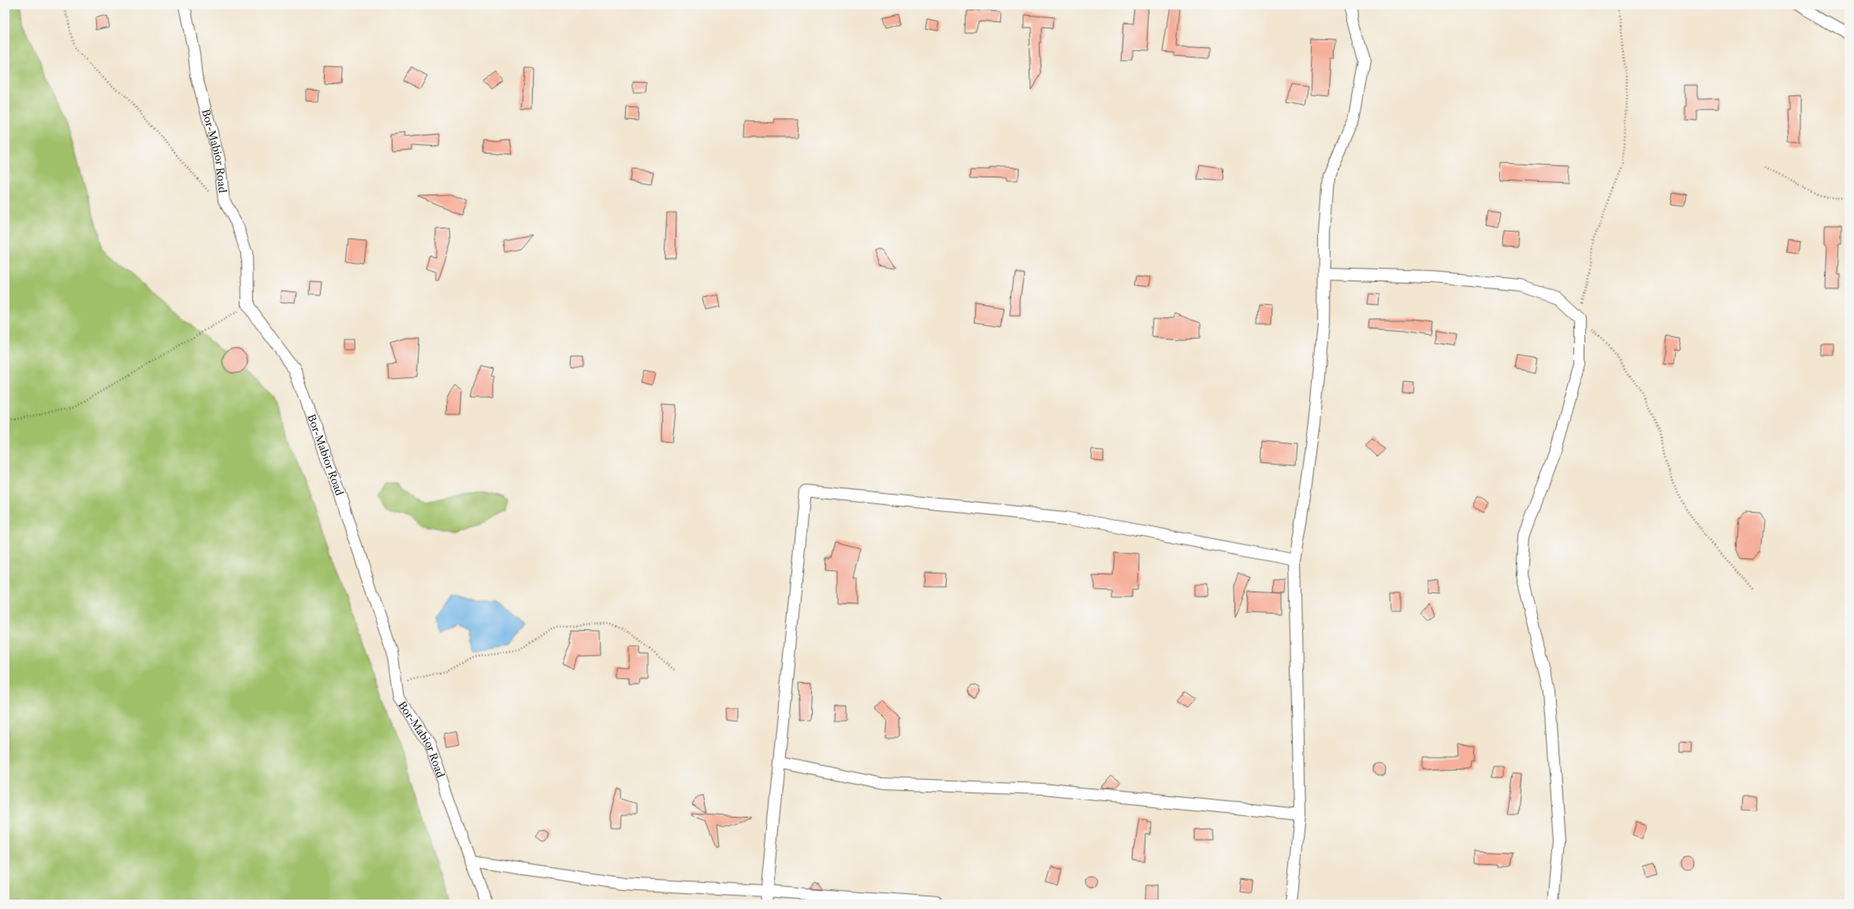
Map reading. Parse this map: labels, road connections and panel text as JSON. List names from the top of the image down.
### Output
{
  "streets": {
    "street": ["Bor-Mabior Road"]
  }
}
